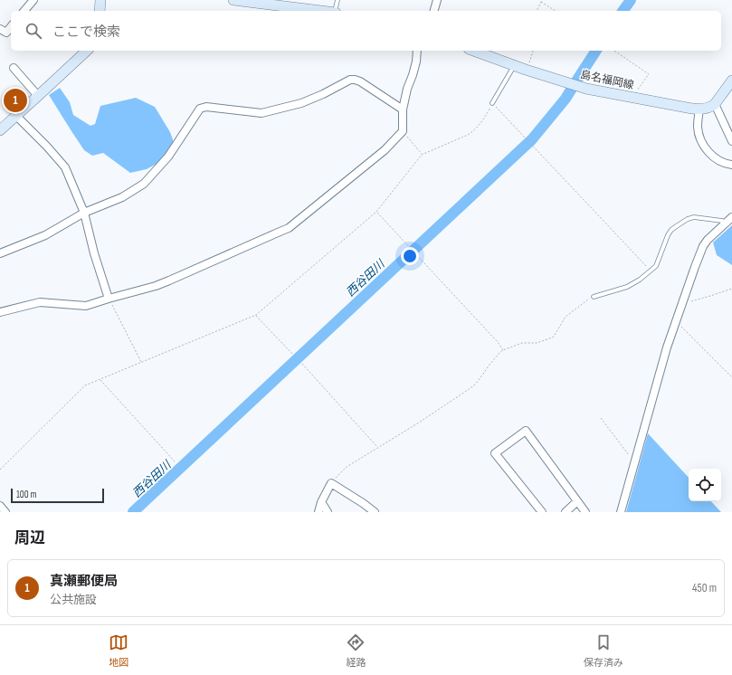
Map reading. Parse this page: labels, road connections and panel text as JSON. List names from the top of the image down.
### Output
{
  "streets": {
    "main road": ["島名福岡線"]
  },
  "water": ["西谷田川"],
  "scale_bar": "100 m",
  "page": {
    "search": "ここで検索",
    "pins": "1",
    "scale": "100 m",
    "heading": "周辺",
    "list": [
      {
        "mark": "1",
        "name": "真瀬郵便局",
        "note": "公共施設",
        "value": "450 m"
      }
    ],
    "nav": ["地図", "経路", "保存済み"]
  }
}
